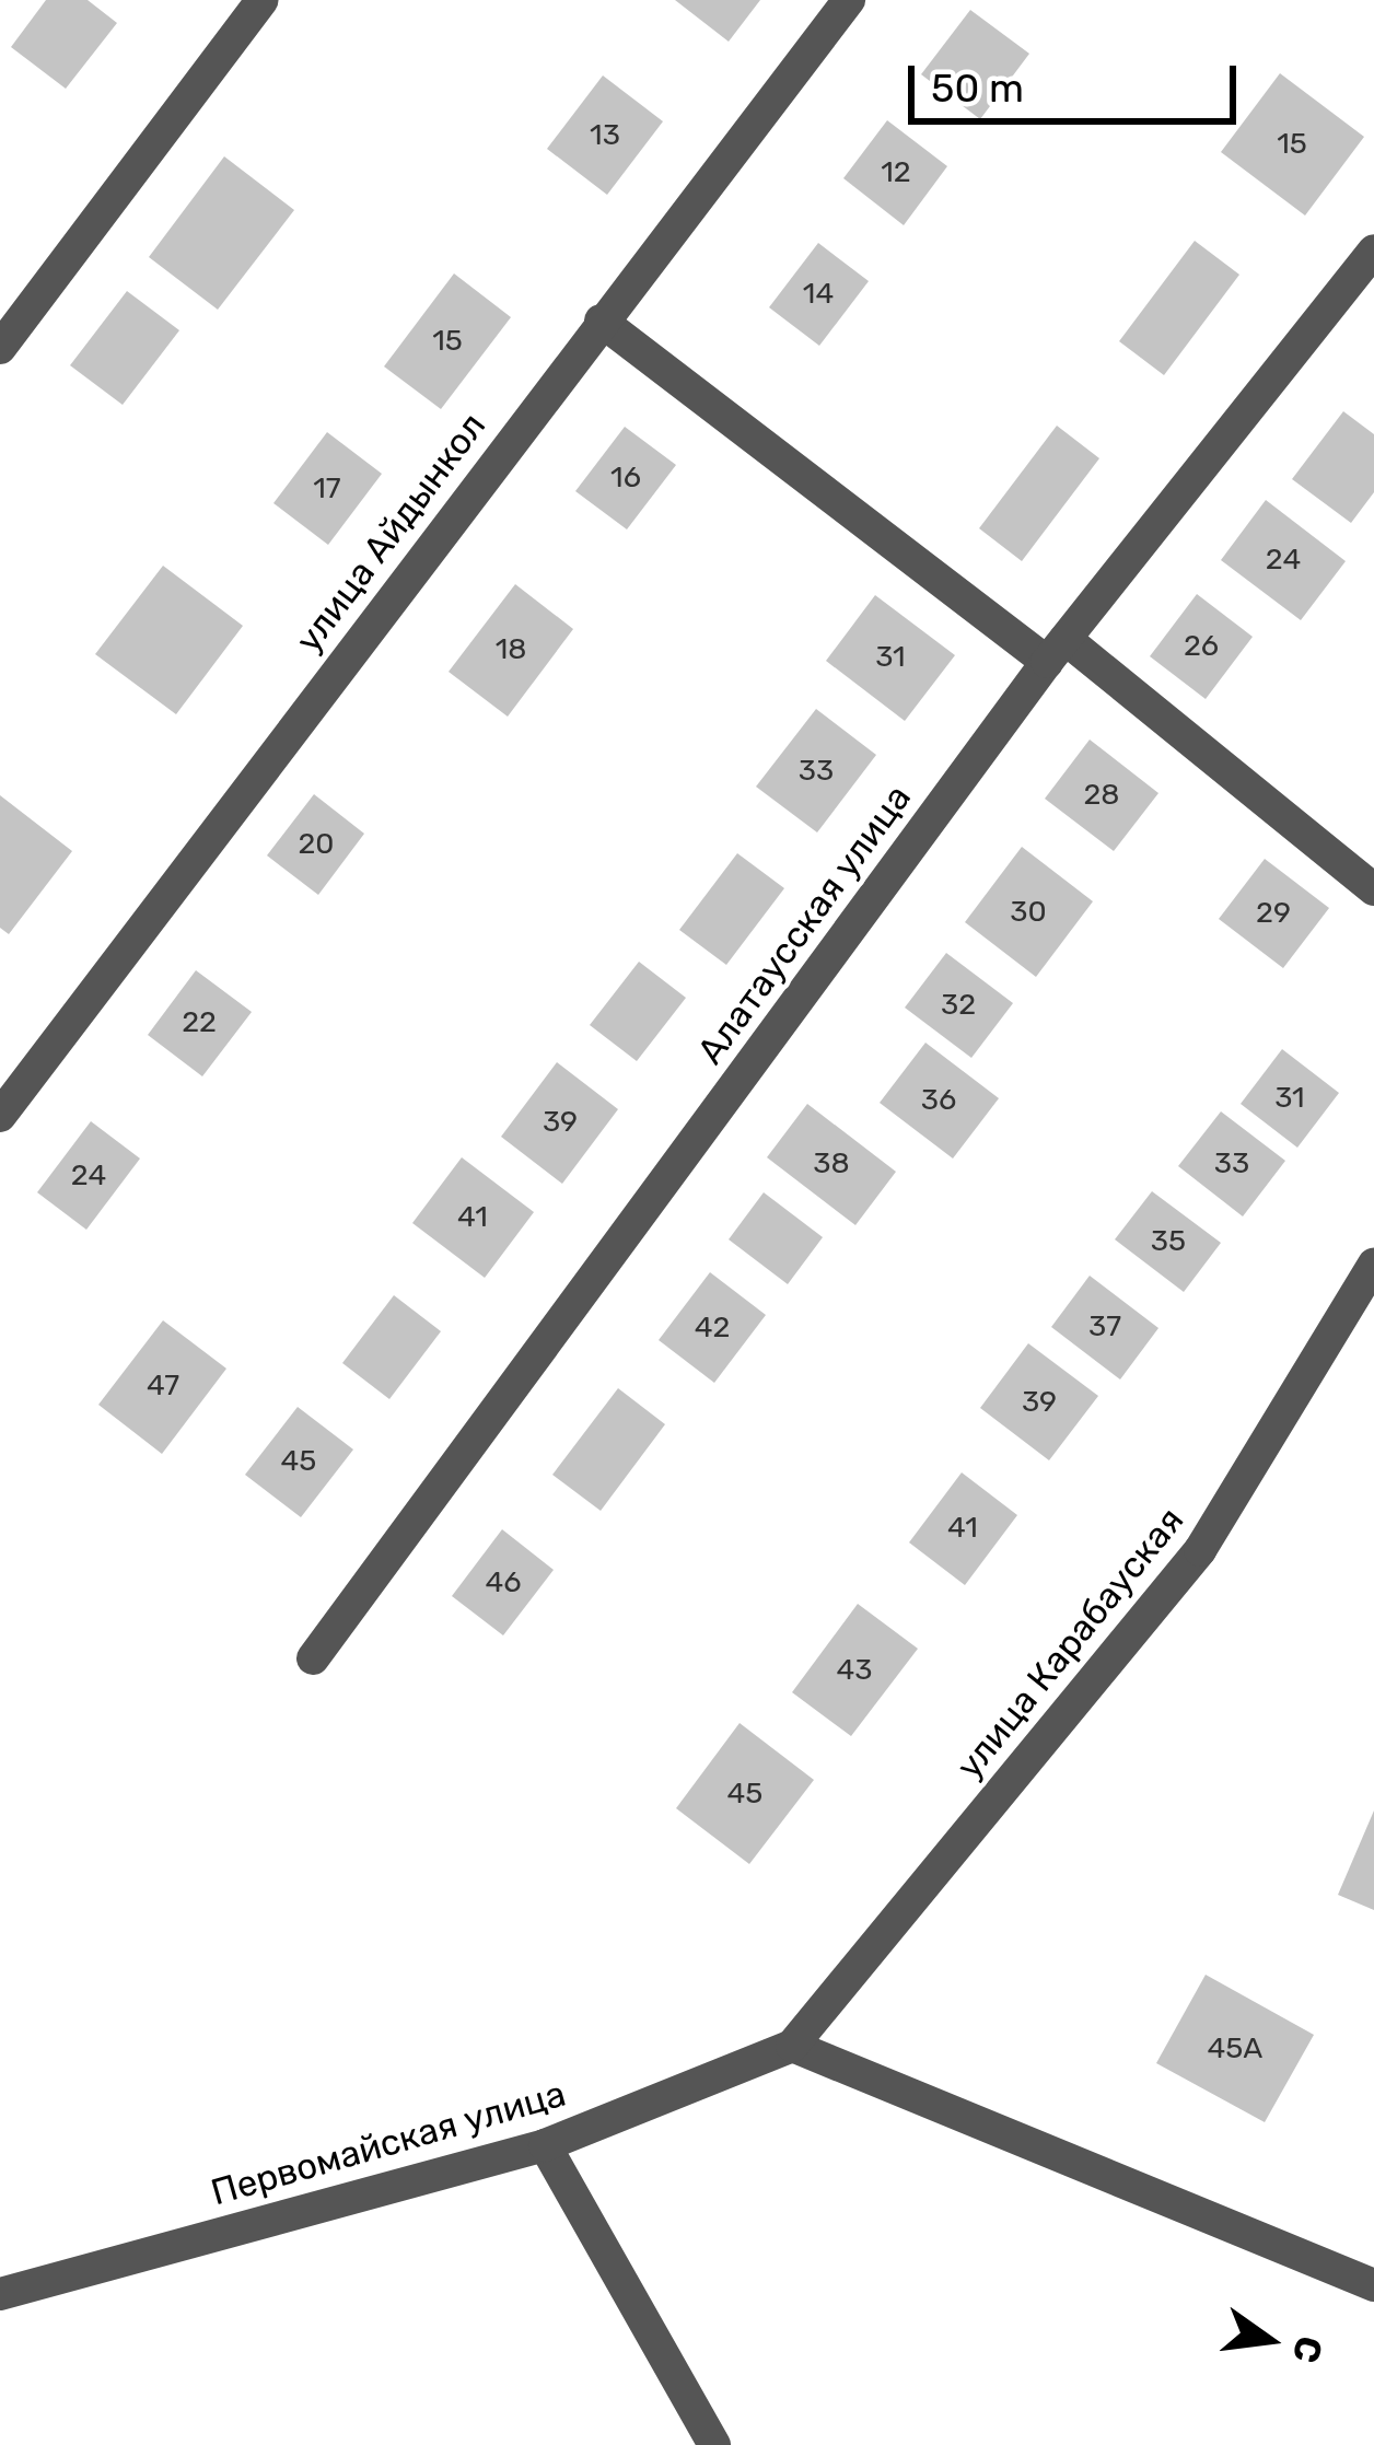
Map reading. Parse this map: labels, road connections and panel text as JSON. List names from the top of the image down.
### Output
{
  "streets": {
    "street": [
      "улица Айдынкол",
      "Алатаусская улица",
      "улица Карабауская",
      "Первомайская улица"
    ]
  },
  "crossings": [
    ["улица Карабауская", "Первомайская улица"]
  ],
  "house_numbers": [
    "13",
    "15",
    "12",
    "14",
    "15",
    "16",
    "17",
    "24",
    "26",
    "18",
    "31",
    "33",
    "28",
    "20",
    "30",
    "29",
    "32",
    "22",
    "31",
    "36",
    "39",
    "38",
    "33",
    "24",
    "41",
    "35",
    "37",
    "42",
    "47",
    "39",
    "45",
    "41",
    "46",
    "43",
    "45",
    "45А"
  ],
  "scale_bar": "50 m",
  "north": "right"
}
